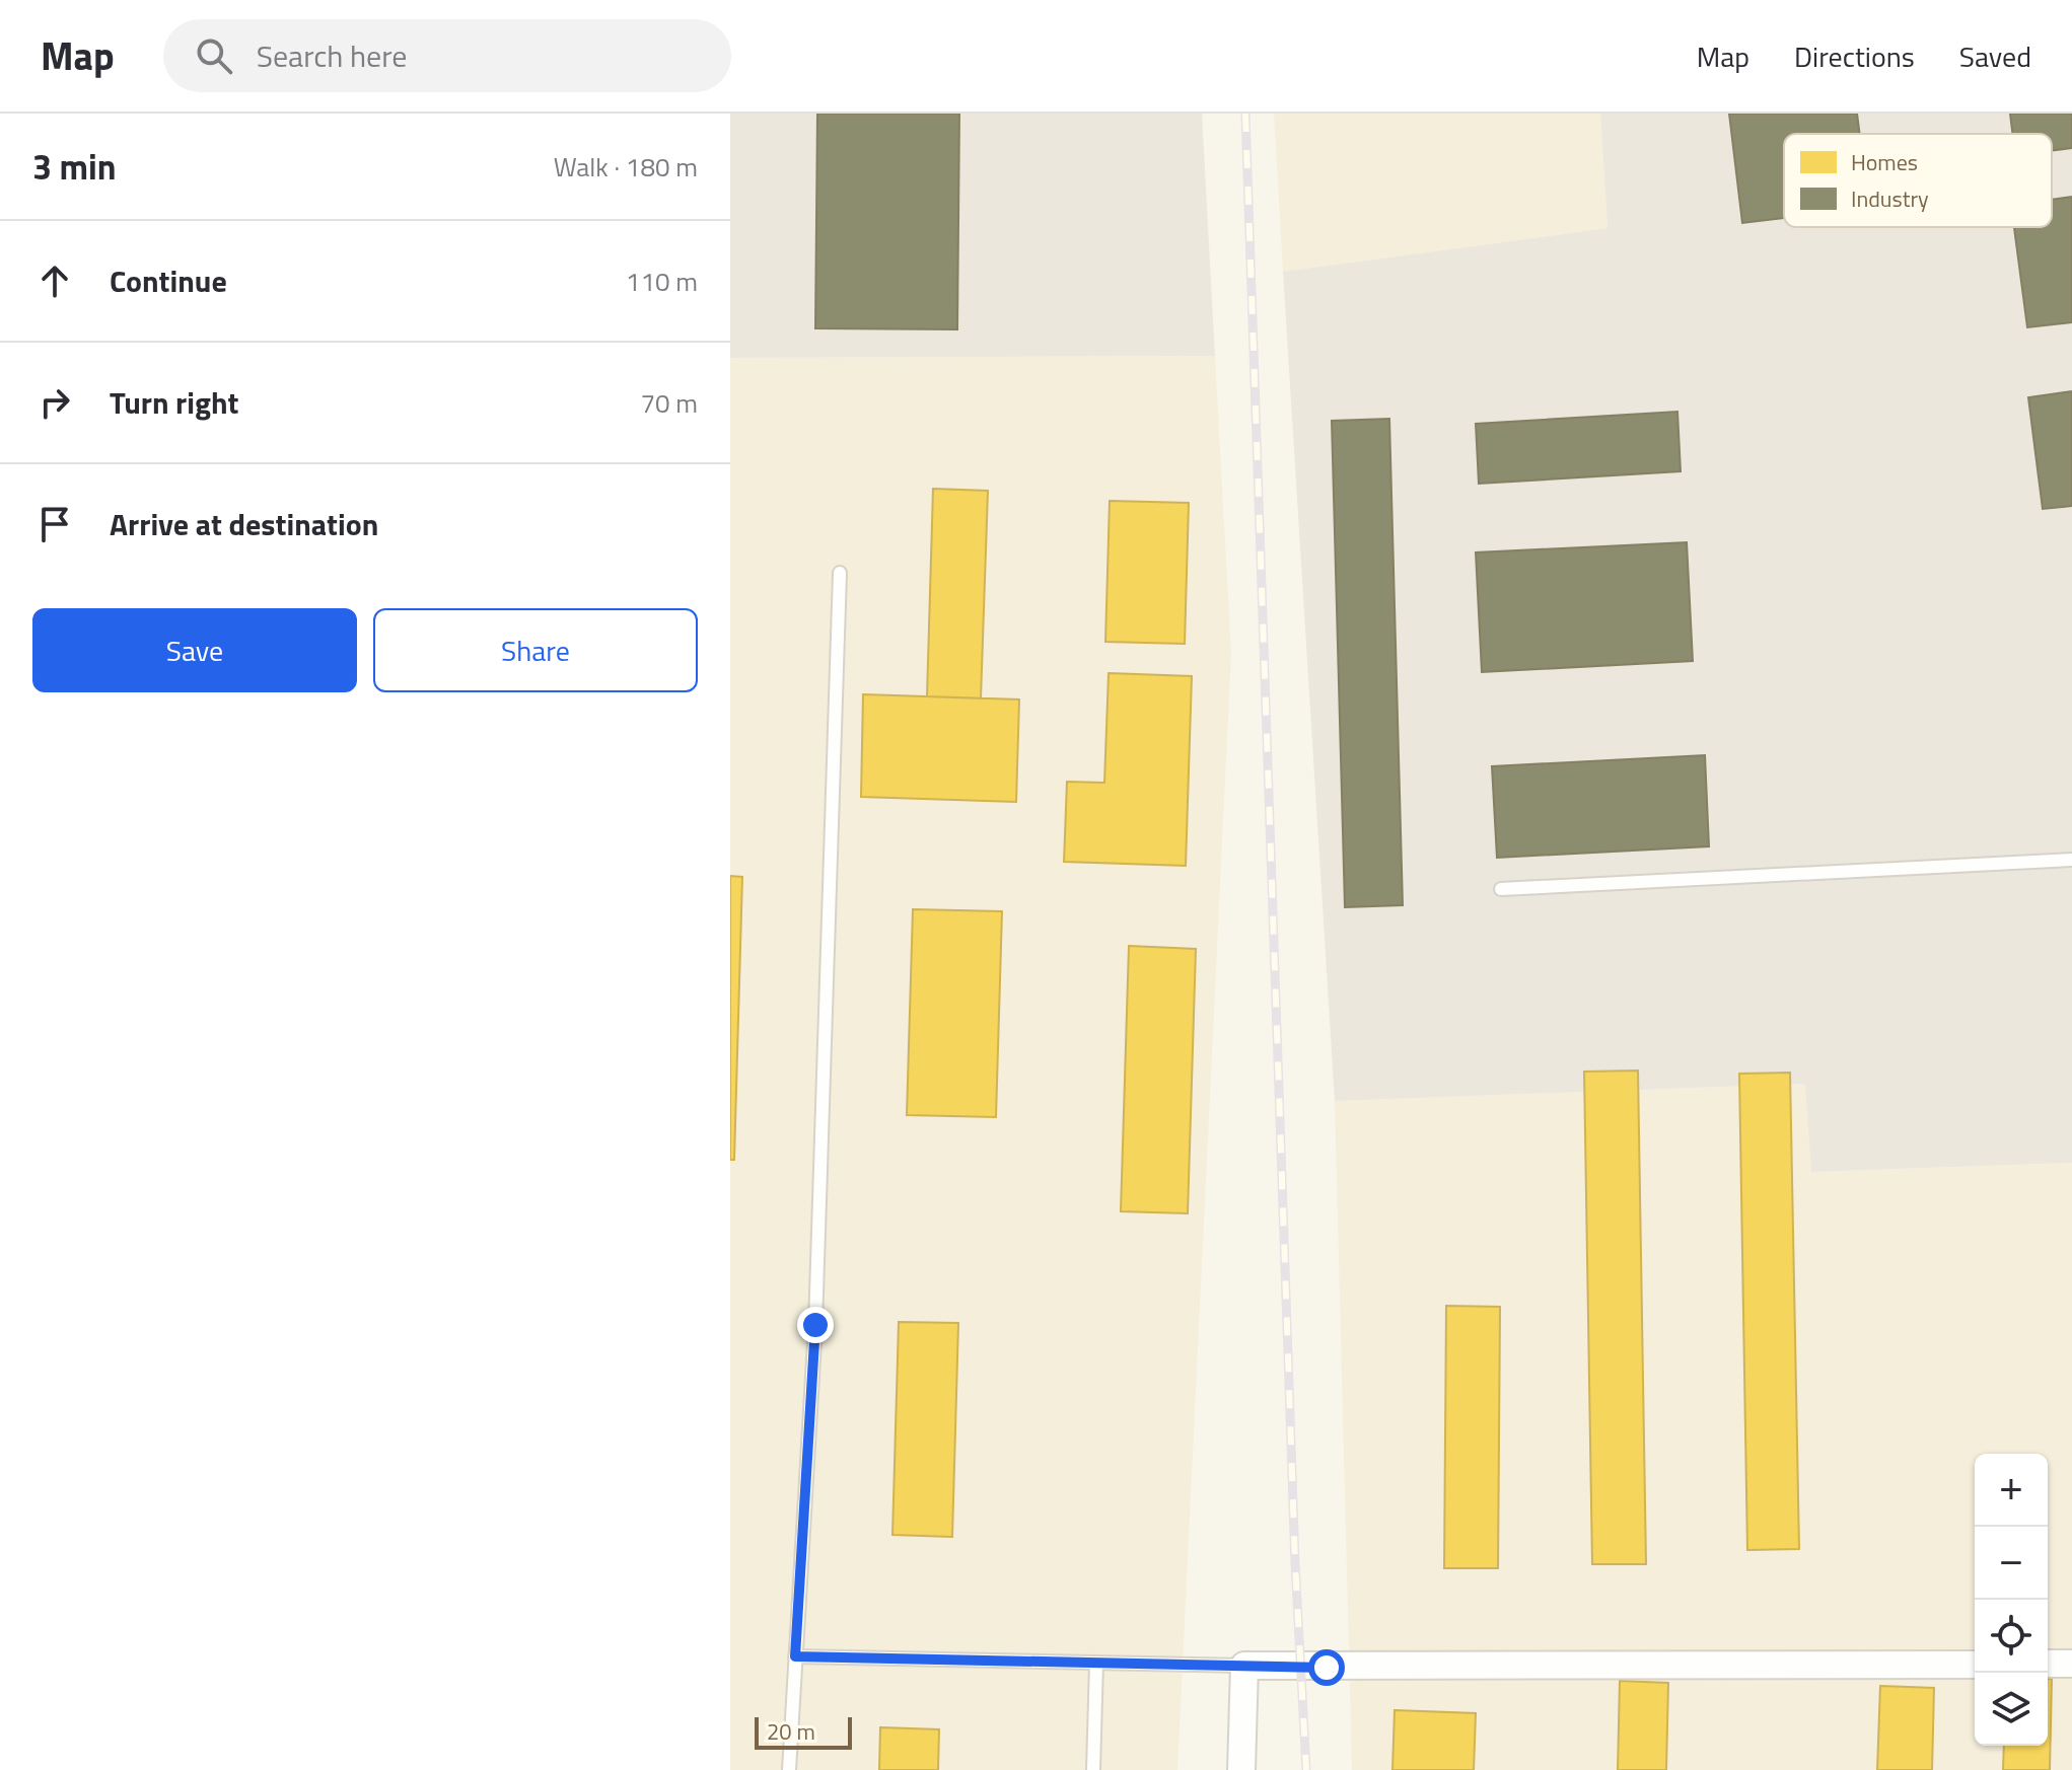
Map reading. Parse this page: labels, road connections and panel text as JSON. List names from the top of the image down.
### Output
{
  "legend": ["Homes", "Industry"],
  "scale_bar": "20 m",
  "page": {
    "header": "Map",
    "search": "Search here",
    "nav": ["Map", "Directions", "Saved"],
    "heading": ["3 min", "Walk · 180 m"],
    "list": [
      ["Continue", "110 m"],
      ["Turn right", "70 m"],
      "Arrive at destination"
    ],
    "buttons": ["Save", "Share"],
    "map_buttons": ["+", "−"],
    "scale": "20 m"
  }
}
